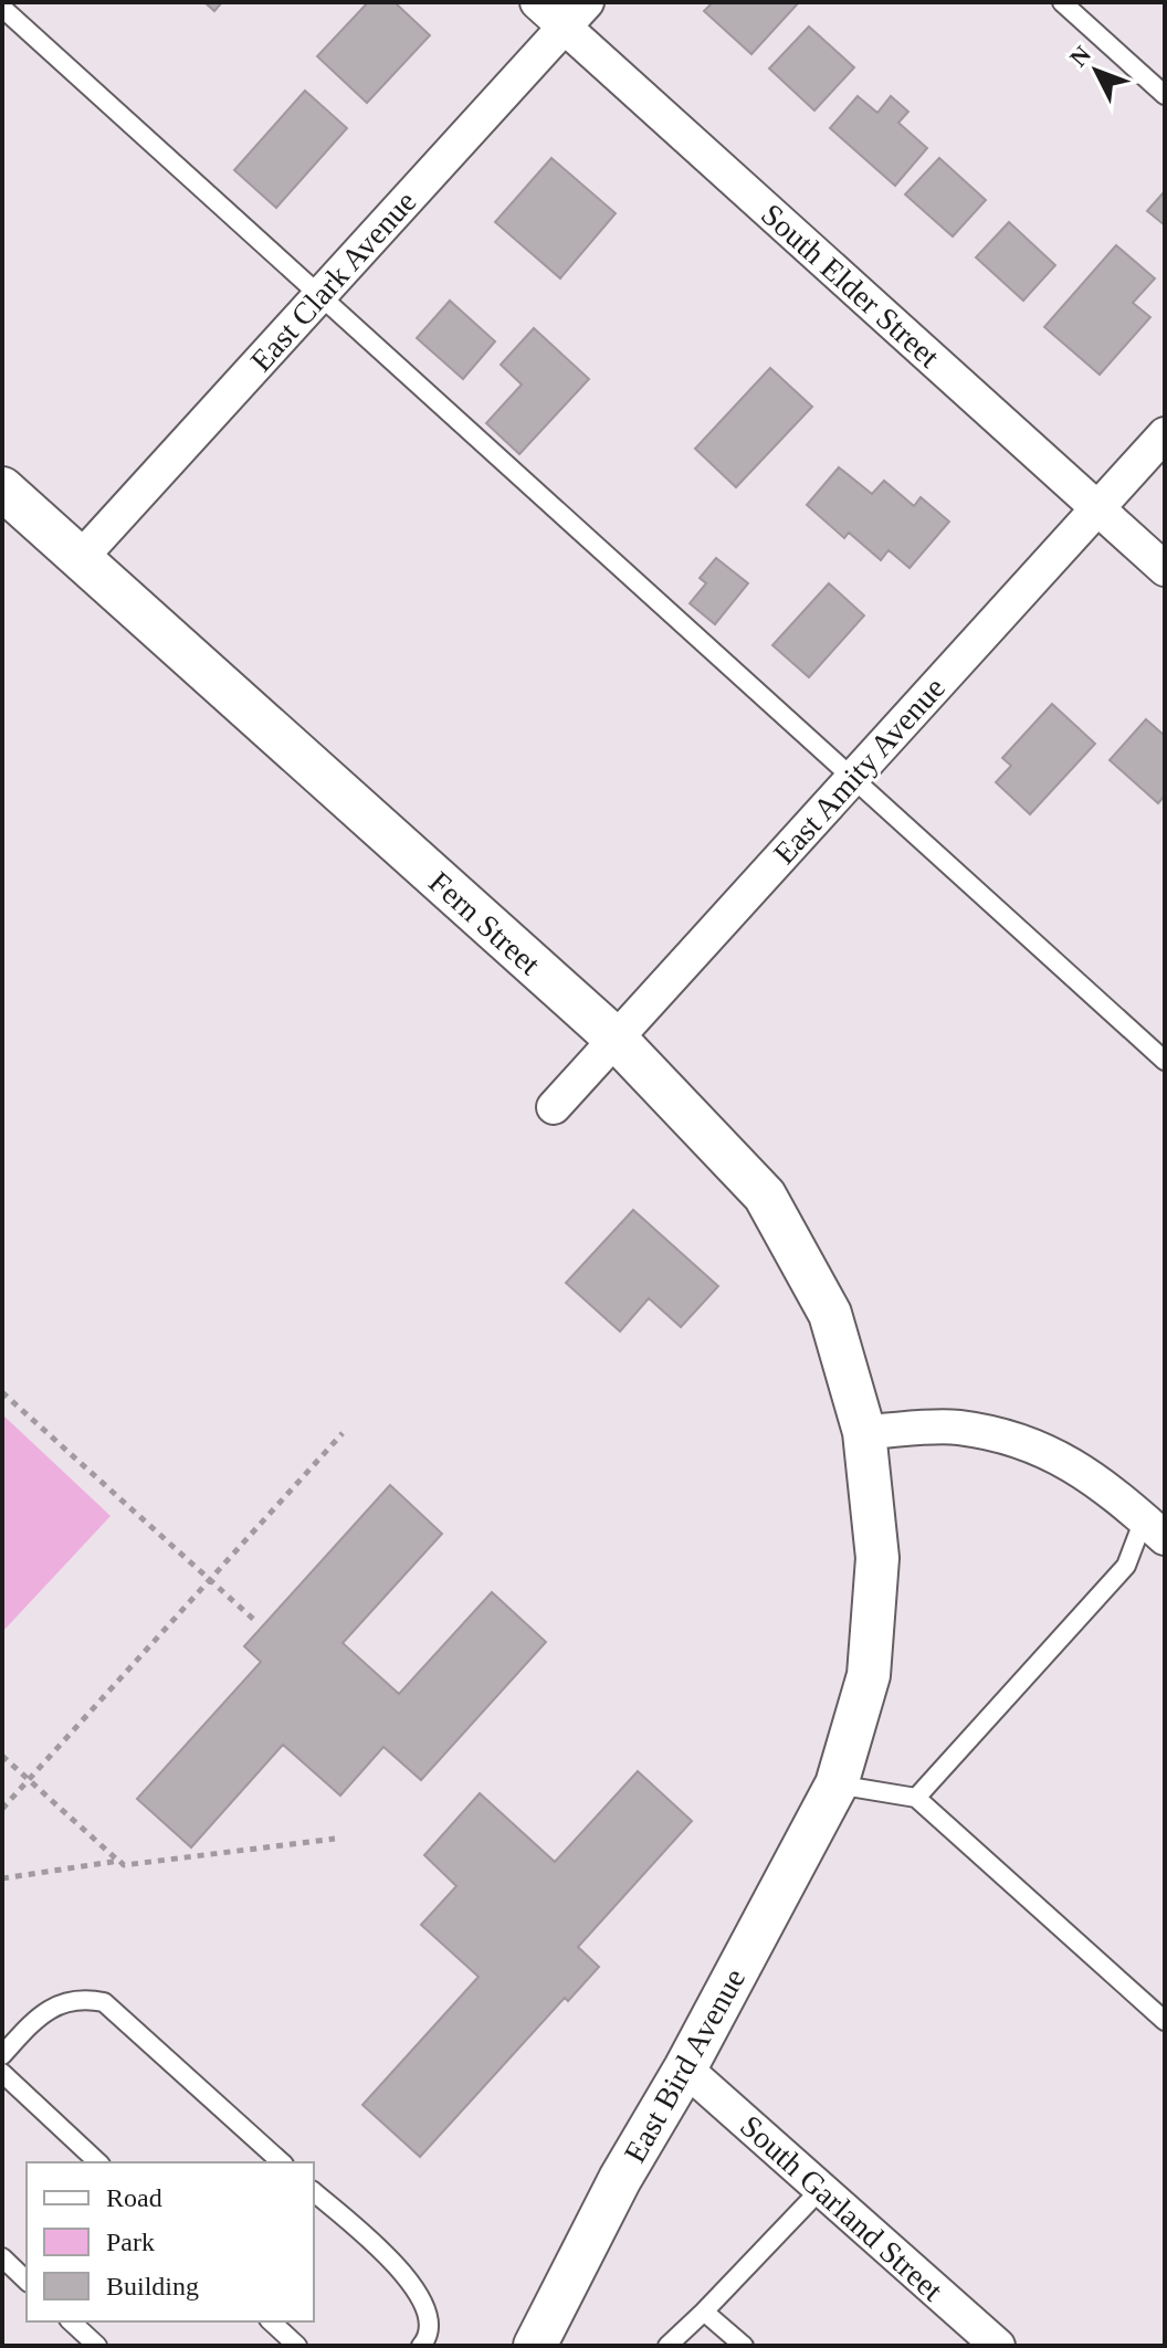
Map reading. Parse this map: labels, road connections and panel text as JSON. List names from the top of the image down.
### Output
{
  "streets": {
    "street": [
      "East Clark Avenue",
      "South Elder Street",
      "East Amity Avenue",
      "Fern Street",
      "East Bird Avenue",
      "South Garland Street"
    ]
  },
  "crossings": [
    ["East Clark Avenue", "South Elder Street"],
    ["East Clark Avenue", "Fern Street"],
    ["South Elder Street", "East Amity Avenue"],
    ["East Amity Avenue", "Fern Street"],
    ["Fern Street", "East Bird Avenue"],
    ["East Bird Avenue", "South Garland Street"]
  ],
  "legend": ["Road", "Park", "Building"],
  "north": "top left"
}
